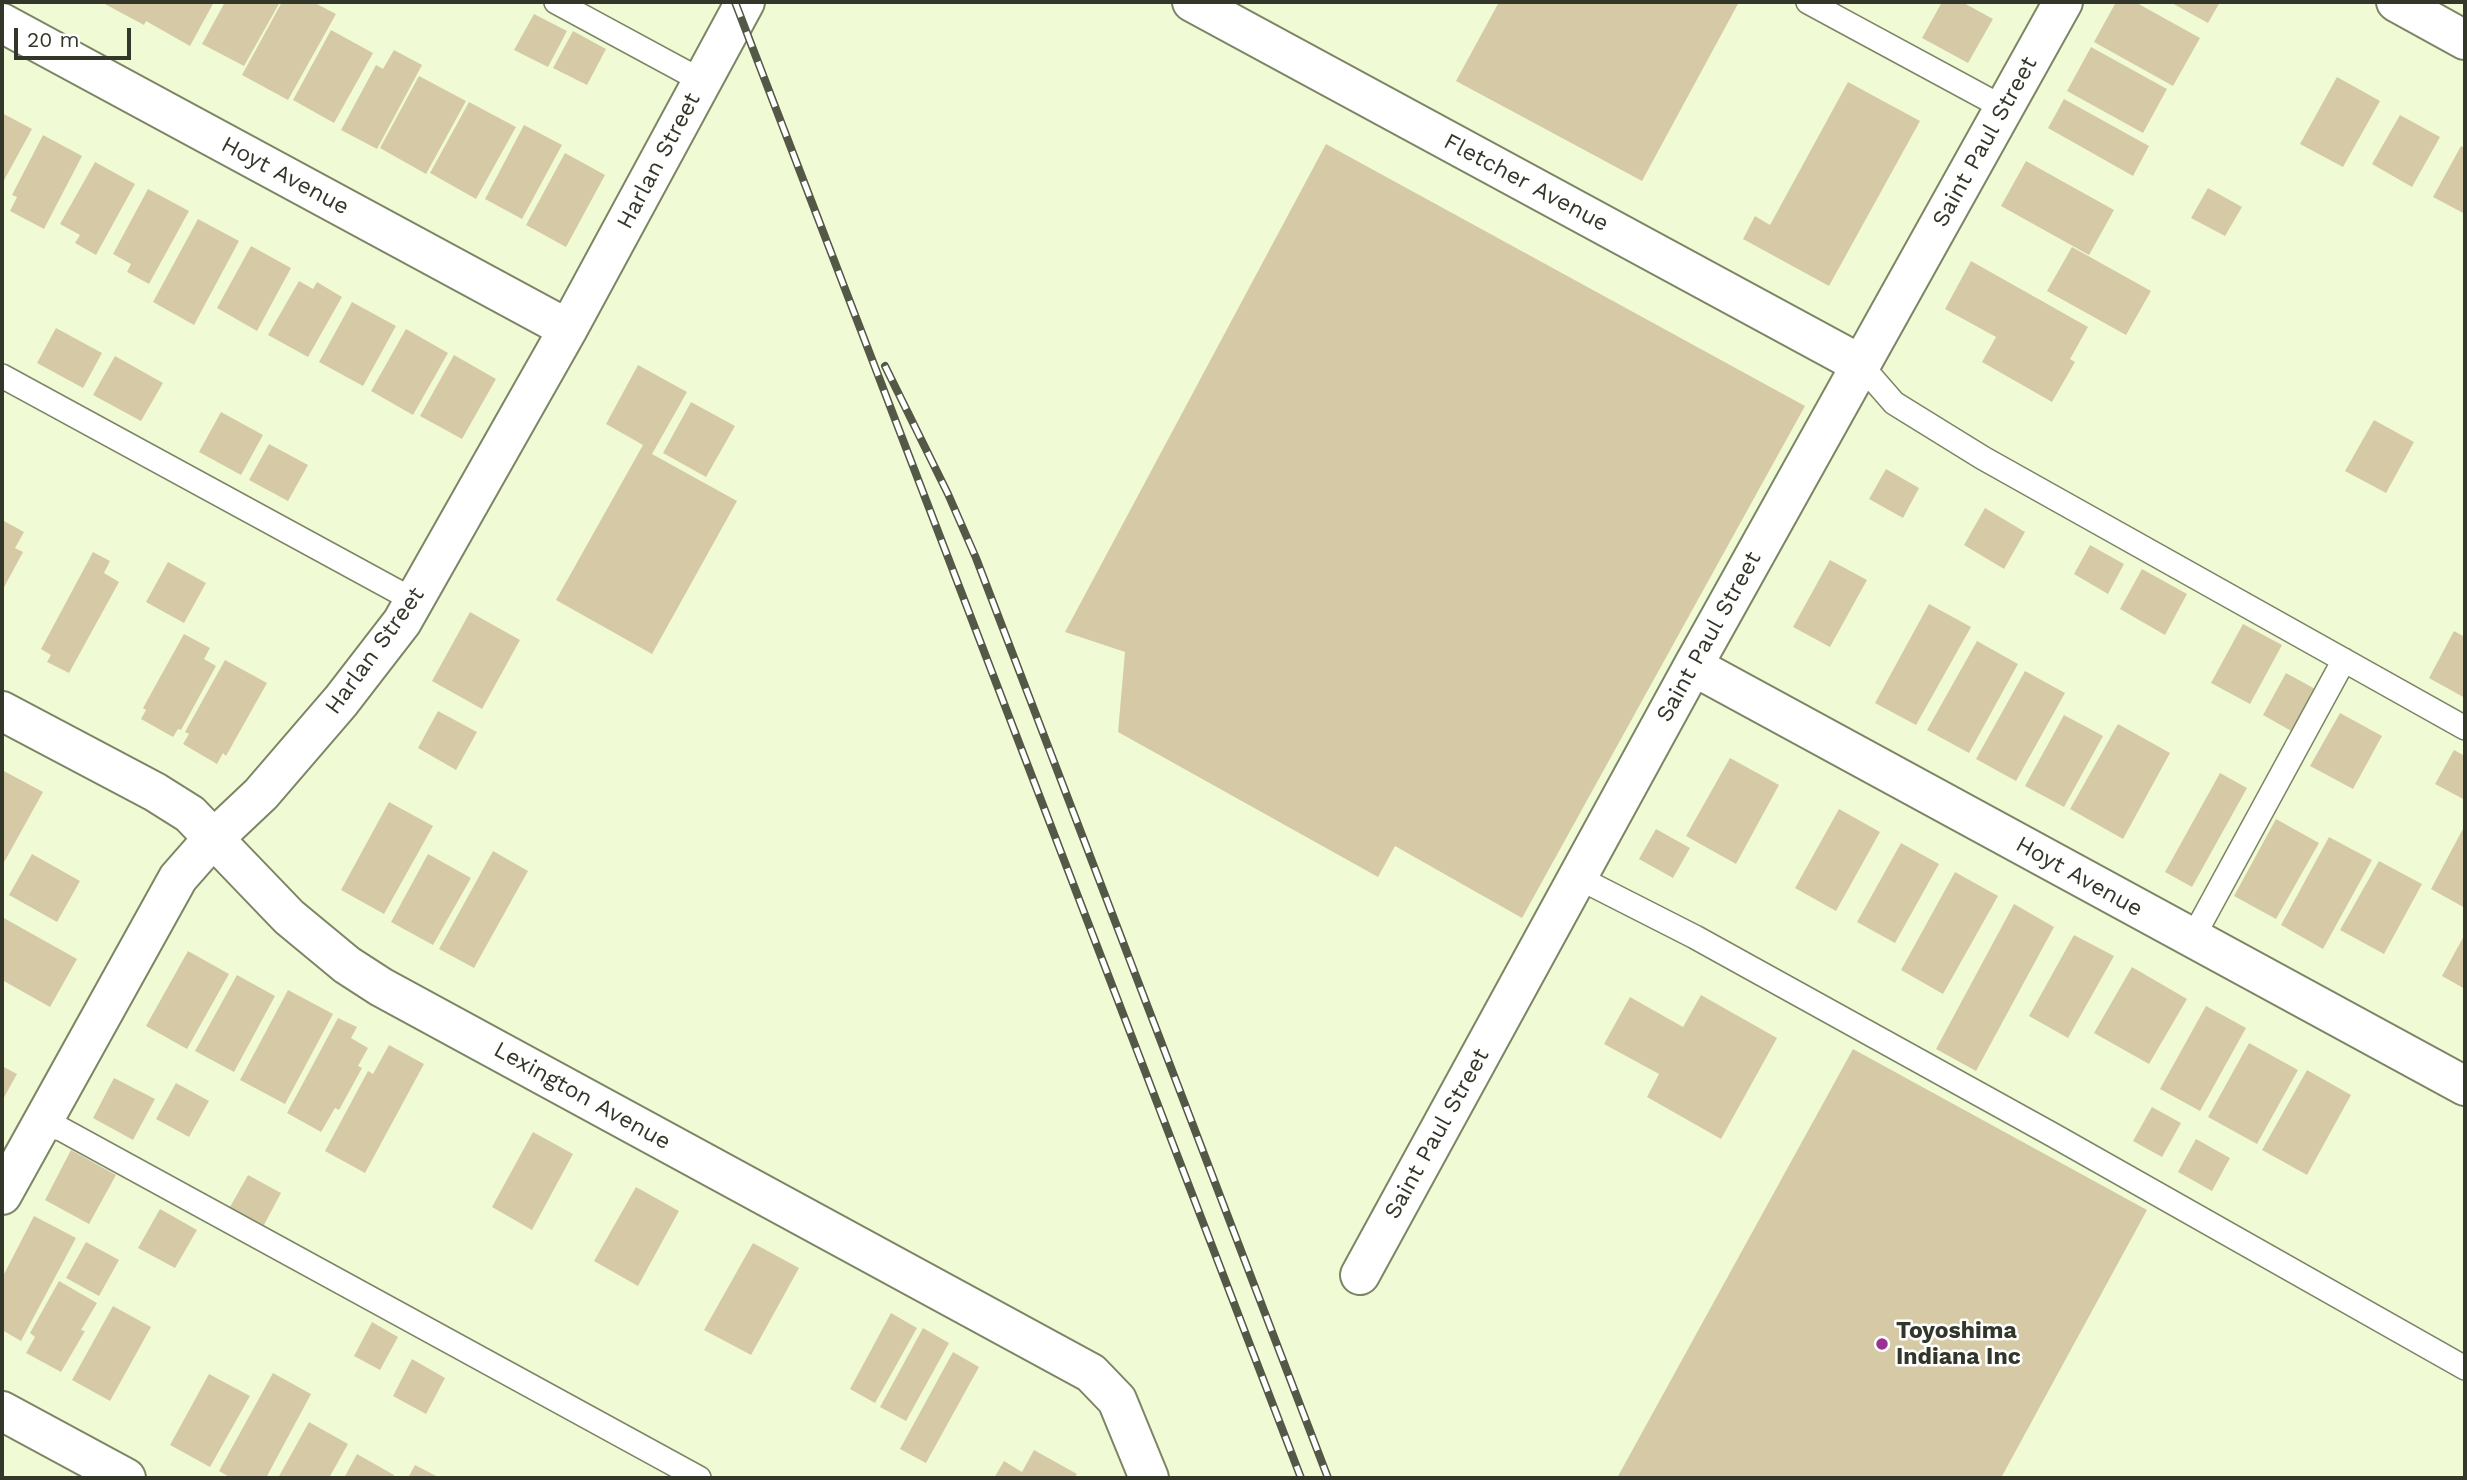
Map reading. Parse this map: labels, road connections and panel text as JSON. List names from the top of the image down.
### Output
{
  "streets": {
    "street": [
      "Saint Paul Street",
      "Harlan Street",
      "Hoyt Avenue",
      "Fletcher Avenue",
      "Lexington Avenue"
    ]
  },
  "crossings": [
    ["Saint Paul Street", "Hoyt Avenue"],
    ["Saint Paul Street", "Fletcher Avenue"],
    ["Harlan Street", "Hoyt Avenue"],
    ["Harlan Street", "Lexington Avenue"]
  ],
  "places": ["Toyoshima Indiana Inc"],
  "scale_bar": "20 m"
}
